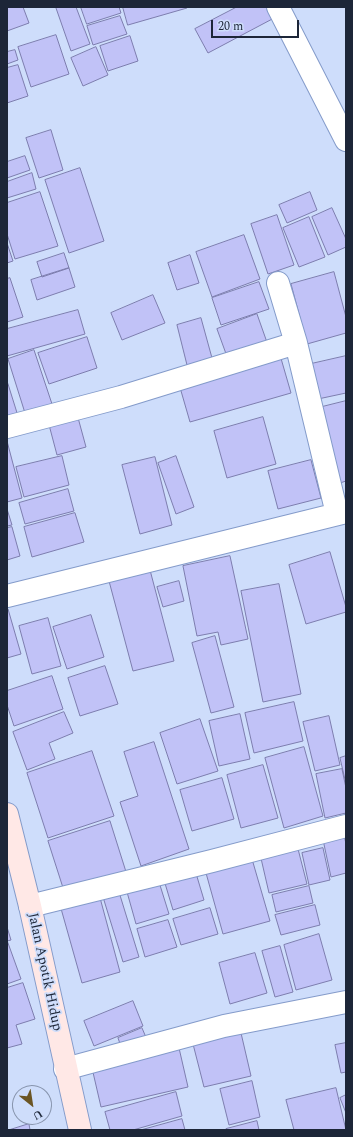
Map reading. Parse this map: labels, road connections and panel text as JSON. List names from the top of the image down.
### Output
{
  "streets": {
    "street": ["Jalan Apotik Hidup"]
  },
  "scale_bar": "20 m",
  "north": "bottom right"
}
